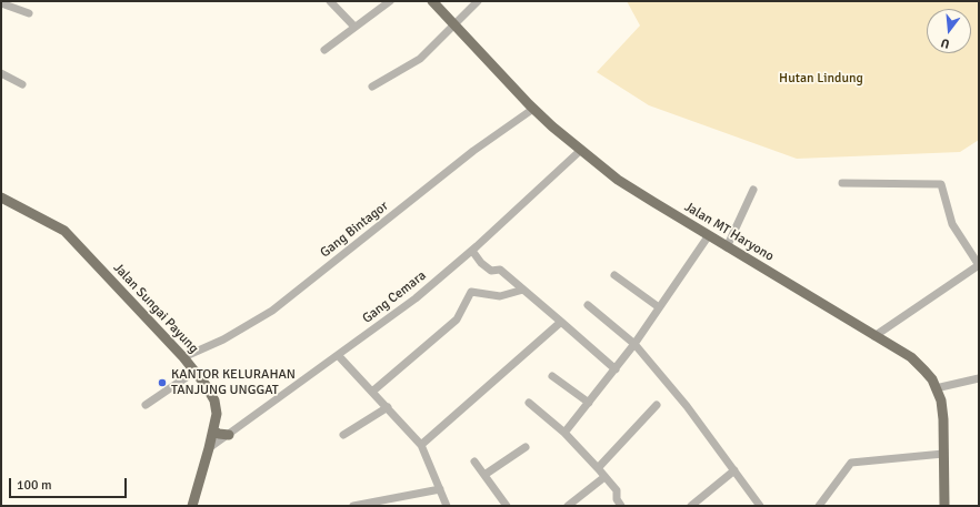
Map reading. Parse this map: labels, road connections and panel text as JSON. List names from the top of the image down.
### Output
{
  "streets": {
    "main road": ["Jalan MT Haryono", "Jalan Sungai Payung"],
    "street": ["Gang Bintagor", "Gang Cemara"]
  },
  "crossings": [
    ["Gang Bintagor", "Jalan MT Haryono"],
    ["Gang Bintagor", "Jalan Sungai Payung"],
    ["Jalan MT Haryono", "Gang Cemara"],
    ["Gang Cemara", "Jalan Sungai Payung"]
  ],
  "parks": ["Hutan Lindung"],
  "places": ["KANTOR KELURAHAN TANJUNG UNGGAT"],
  "scale_bar": "100 m",
  "north": "bottom"
}
